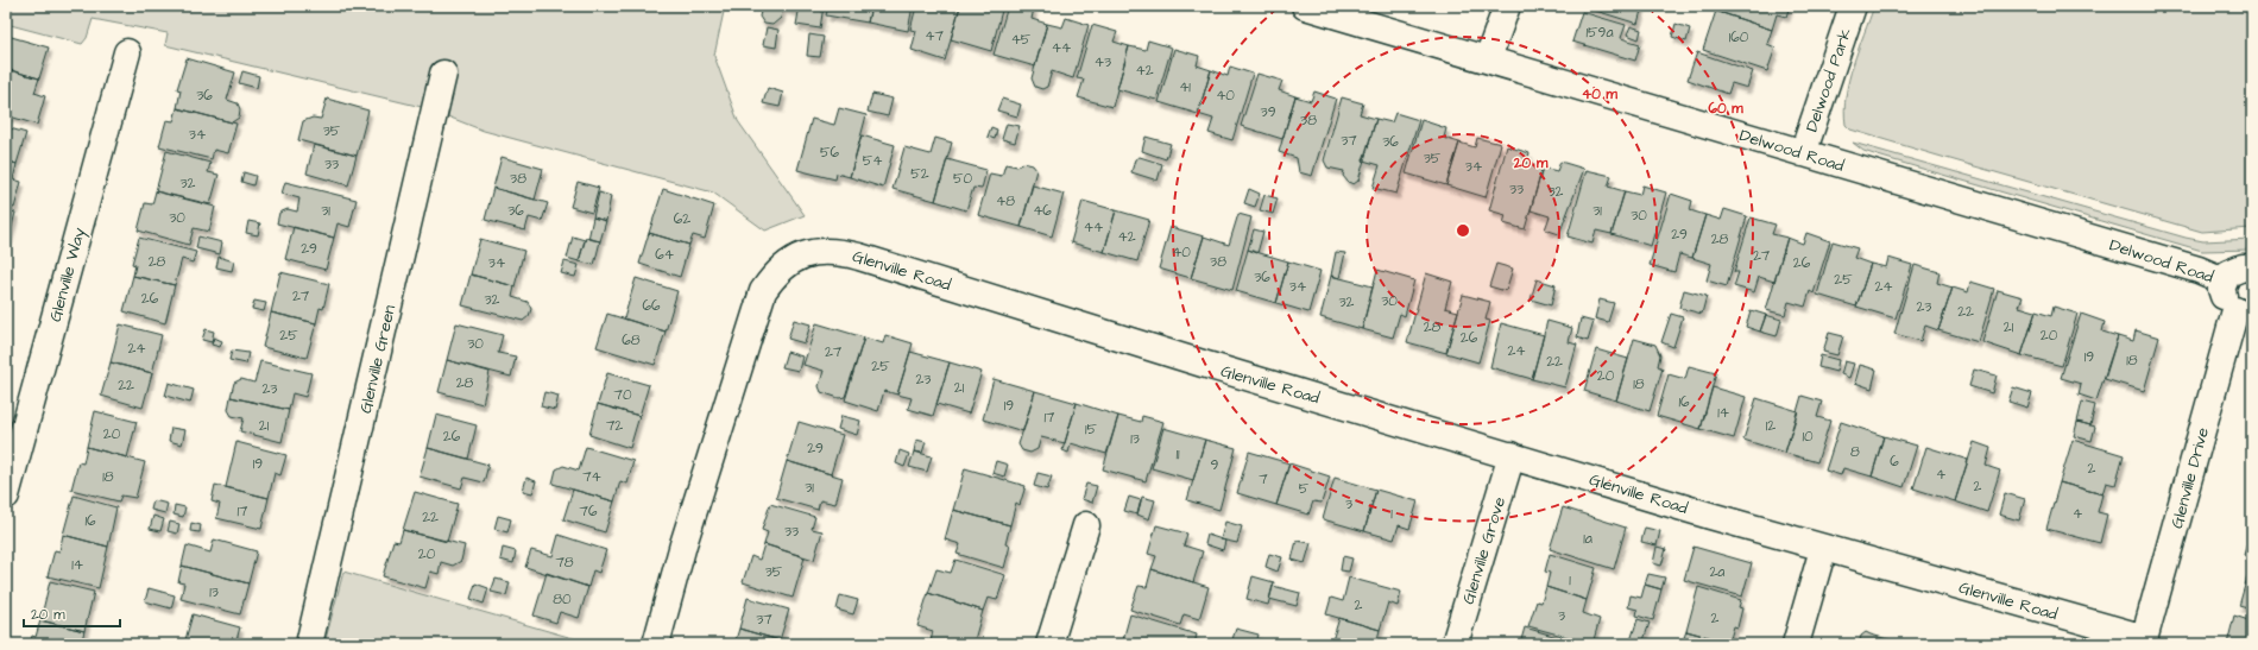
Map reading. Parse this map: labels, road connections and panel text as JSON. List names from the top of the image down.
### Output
{
  "streets": {
    "street": [
      "Delwood Park",
      "Delwood Road",
      "Glenville Road",
      "Glenville Way",
      "Glenville Green",
      "Glenville Drive",
      "Glenville Grove"
    ]
  },
  "crossings": [
    ["Delwood Park", "Delwood Road"],
    ["Glenville Road", "Glenville Drive"],
    ["Glenville Road", "Glenville Grove"]
  ],
  "house_numbers": [
    "159a",
    "47",
    "160",
    "45",
    "44",
    "43",
    "42",
    "41",
    "36",
    "40",
    "39",
    "38",
    "35",
    "34",
    "37",
    "36",
    "56",
    "35",
    "54",
    "33",
    "34",
    "52",
    "38",
    "50",
    "32",
    "33",
    "32",
    "48",
    "31",
    "36",
    "46",
    "31",
    "30",
    "30",
    "62",
    "44",
    "29",
    "42",
    "28",
    "29",
    "40",
    "64",
    "27",
    "28",
    "38",
    "34",
    "26",
    "36",
    "25",
    "34",
    "24",
    "27",
    "26",
    "32",
    "30",
    "32",
    "66",
    "23",
    "22",
    "28",
    "21",
    "25",
    "20",
    "26",
    "68",
    "30",
    "24",
    "24",
    "27",
    "19",
    "18",
    "22",
    "25",
    "20",
    "23",
    "28",
    "18",
    "22",
    "21",
    "23",
    "70",
    "16",
    "19",
    "14",
    "17",
    "21",
    "72",
    "12",
    "15",
    "20",
    "26",
    "10",
    "13",
    "29",
    "8",
    "11",
    "6",
    "19",
    "9",
    "2",
    "4",
    "18",
    "74",
    "7",
    "2",
    "31",
    "5",
    "3",
    "17",
    "76",
    "1",
    "4",
    "22",
    "16",
    "33",
    "1a",
    "20",
    "78",
    "14",
    "35",
    "2a",
    "1",
    "13",
    "80",
    "2",
    "3",
    "2",
    "37"
  ],
  "scale_bar": "20 m",
  "rings": ["40 m", "60 m", "20 m"]
}
